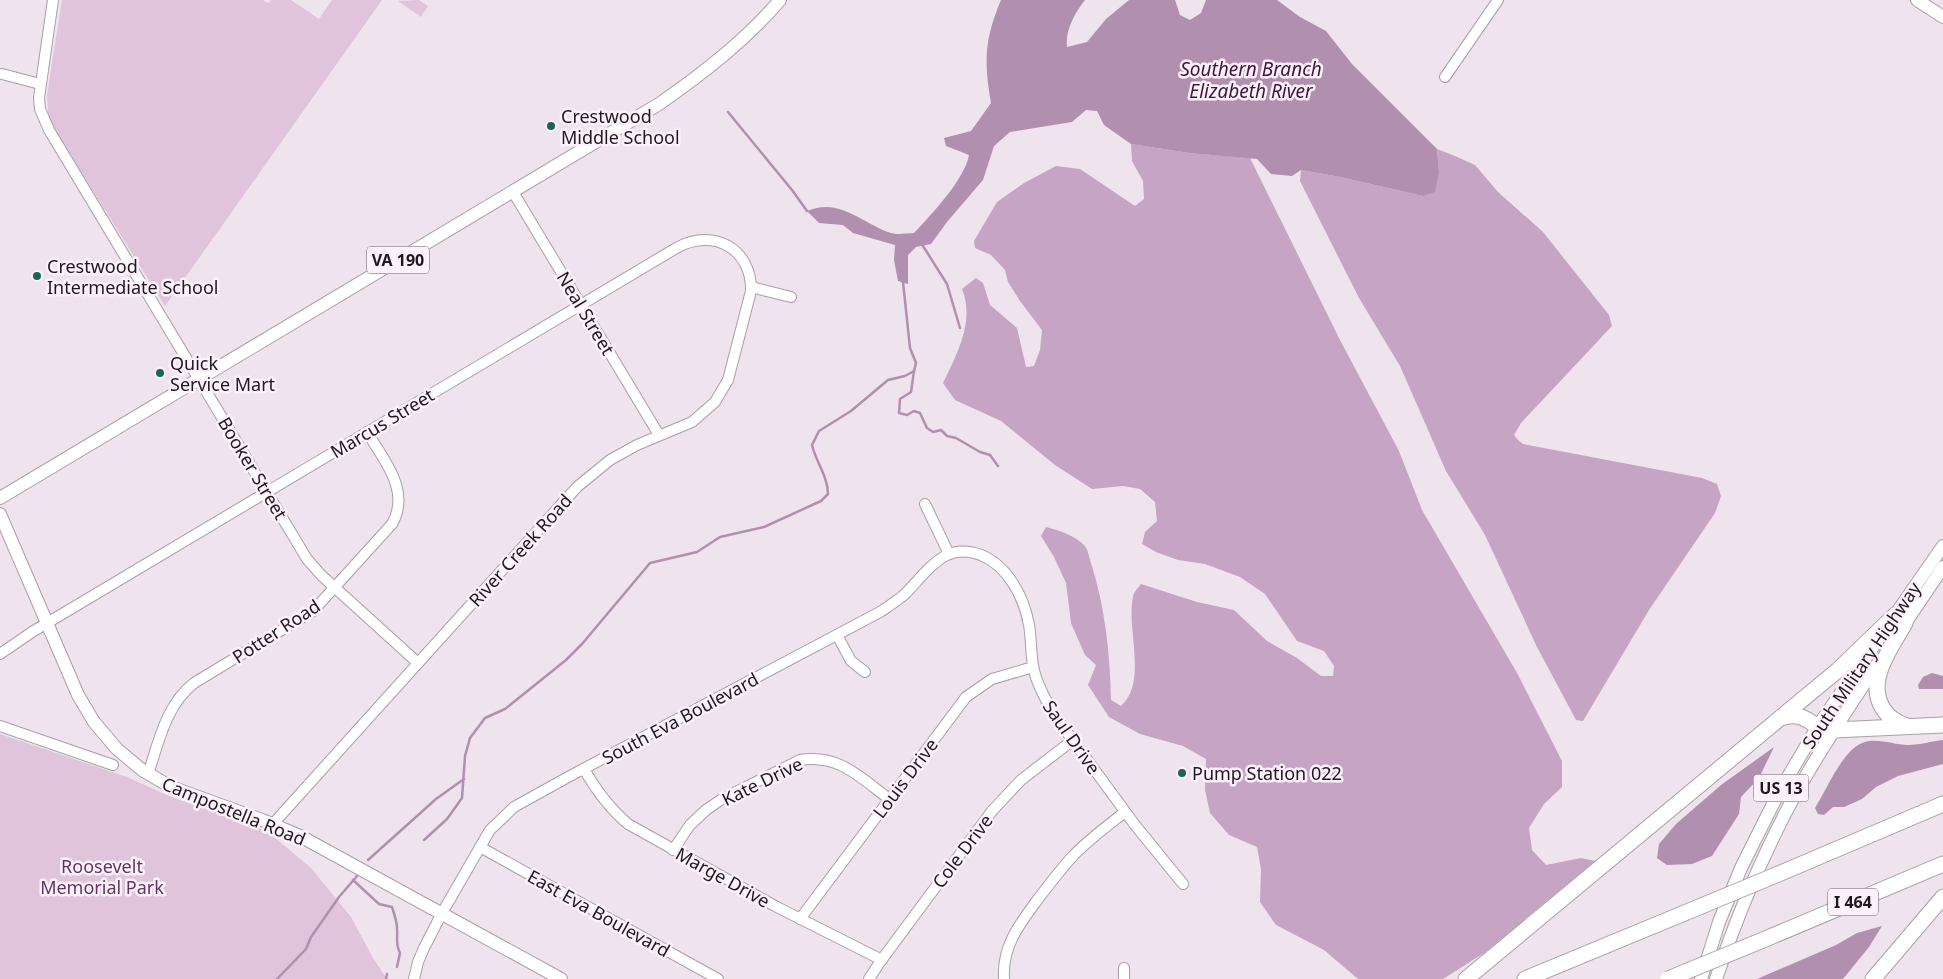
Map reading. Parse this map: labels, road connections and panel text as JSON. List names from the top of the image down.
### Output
{
  "streets": {
    "highway": ["I 464"],
    "main road": [
      "VA 190",
      "South Military Highway",
      "US 13",
      "Campostella Road"
    ],
    "street": [
      "Neal Street",
      "Marcus Street",
      "Booker Street",
      "River Creek Road",
      "Potter Road",
      "South Eva Boulevard",
      "Saul Drive",
      "Louis Drive",
      "Kate Drive",
      "Cole Drive",
      "Marge Drive",
      "East Eva Boulevard"
    ]
  },
  "crossings": [
    ["VA 190", "Neal Street"],
    ["VA 190", "Booker Street"],
    ["Neal Street", "Marcus Street"],
    ["Neal Street", "River Creek Road"],
    ["Marcus Street", "Booker Street"],
    ["Marcus Street", "River Creek Road"],
    ["Marcus Street", "Potter Road"],
    ["Marcus Street", "Campostella Road"],
    ["Booker Street", "River Creek Road"],
    ["Booker Street", "Potter Road"],
    ["River Creek Road", "Campostella Road"],
    ["Potter Road", "Campostella Road"],
    ["South Eva Boulevard", "Saul Drive"],
    ["South Eva Boulevard", "Campostella Road"],
    ["South Eva Boulevard", "Marge Drive"],
    ["South Eva Boulevard", "East Eva Boulevard"],
    ["Saul Drive", "Louis Drive"],
    ["Saul Drive", "Cole Drive"],
    ["Louis Drive", "Kate Drive"],
    ["Louis Drive", "Marge Drive"],
    ["Kate Drive", "Marge Drive"],
    ["Cole Drive", "Marge Drive"]
  ],
  "water": ["Southern Branch Elizabeth River"],
  "parks": ["Roosevelt Memorial Park"],
  "places": [
    "Crestwood Middle School",
    "Crestwood Intermediate School",
    "Quick Service Mart",
    "Pump Station 022"
  ]
}
